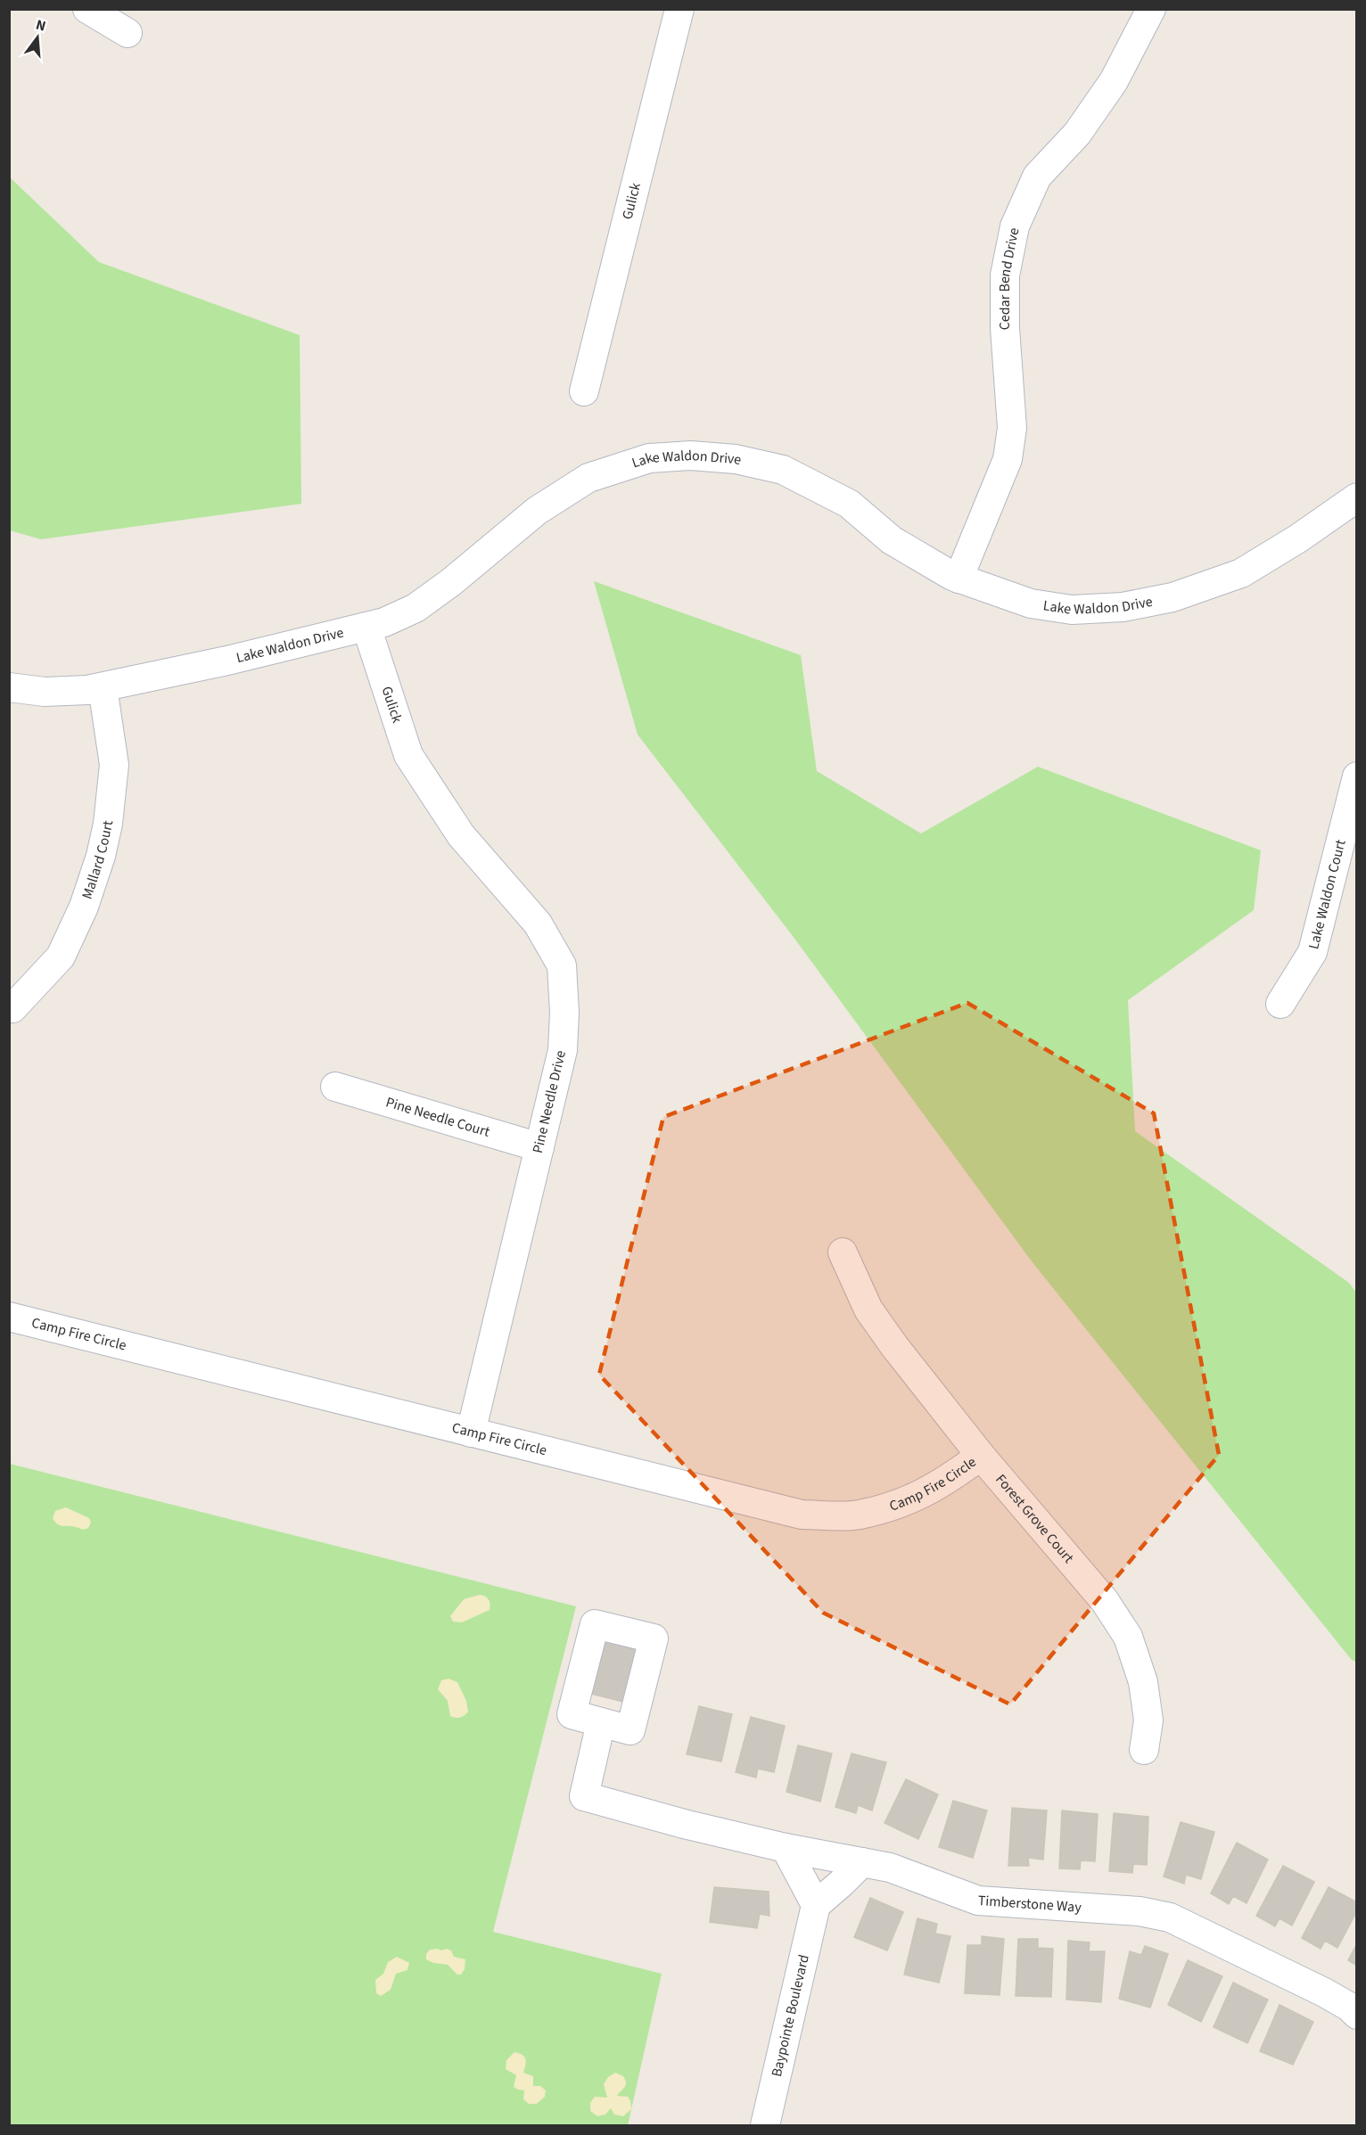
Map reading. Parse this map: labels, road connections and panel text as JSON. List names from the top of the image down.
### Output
{
  "streets": {
    "street": [
      "Gulick",
      "Cedar Bend Drive",
      "Lake Waldon Drive",
      "Mallard Court",
      "Lake Waldon Court",
      "Pine Needle Drive",
      "Pine Needle Court",
      "Camp Fire Circle",
      "Forest Grove Court",
      "Timberstone Way",
      "Baypointe Boulevard"
    ]
  },
  "crossings": [
    ["Gulick", "Lake Waldon Drive"],
    ["Gulick", "Pine Needle Drive"],
    ["Cedar Bend Drive", "Lake Waldon Drive"],
    ["Lake Waldon Drive", "Mallard Court"],
    ["Pine Needle Drive", "Pine Needle Court"],
    ["Pine Needle Drive", "Camp Fire Circle"],
    ["Camp Fire Circle", "Forest Grove Court"]
  ],
  "north": "top"
}
